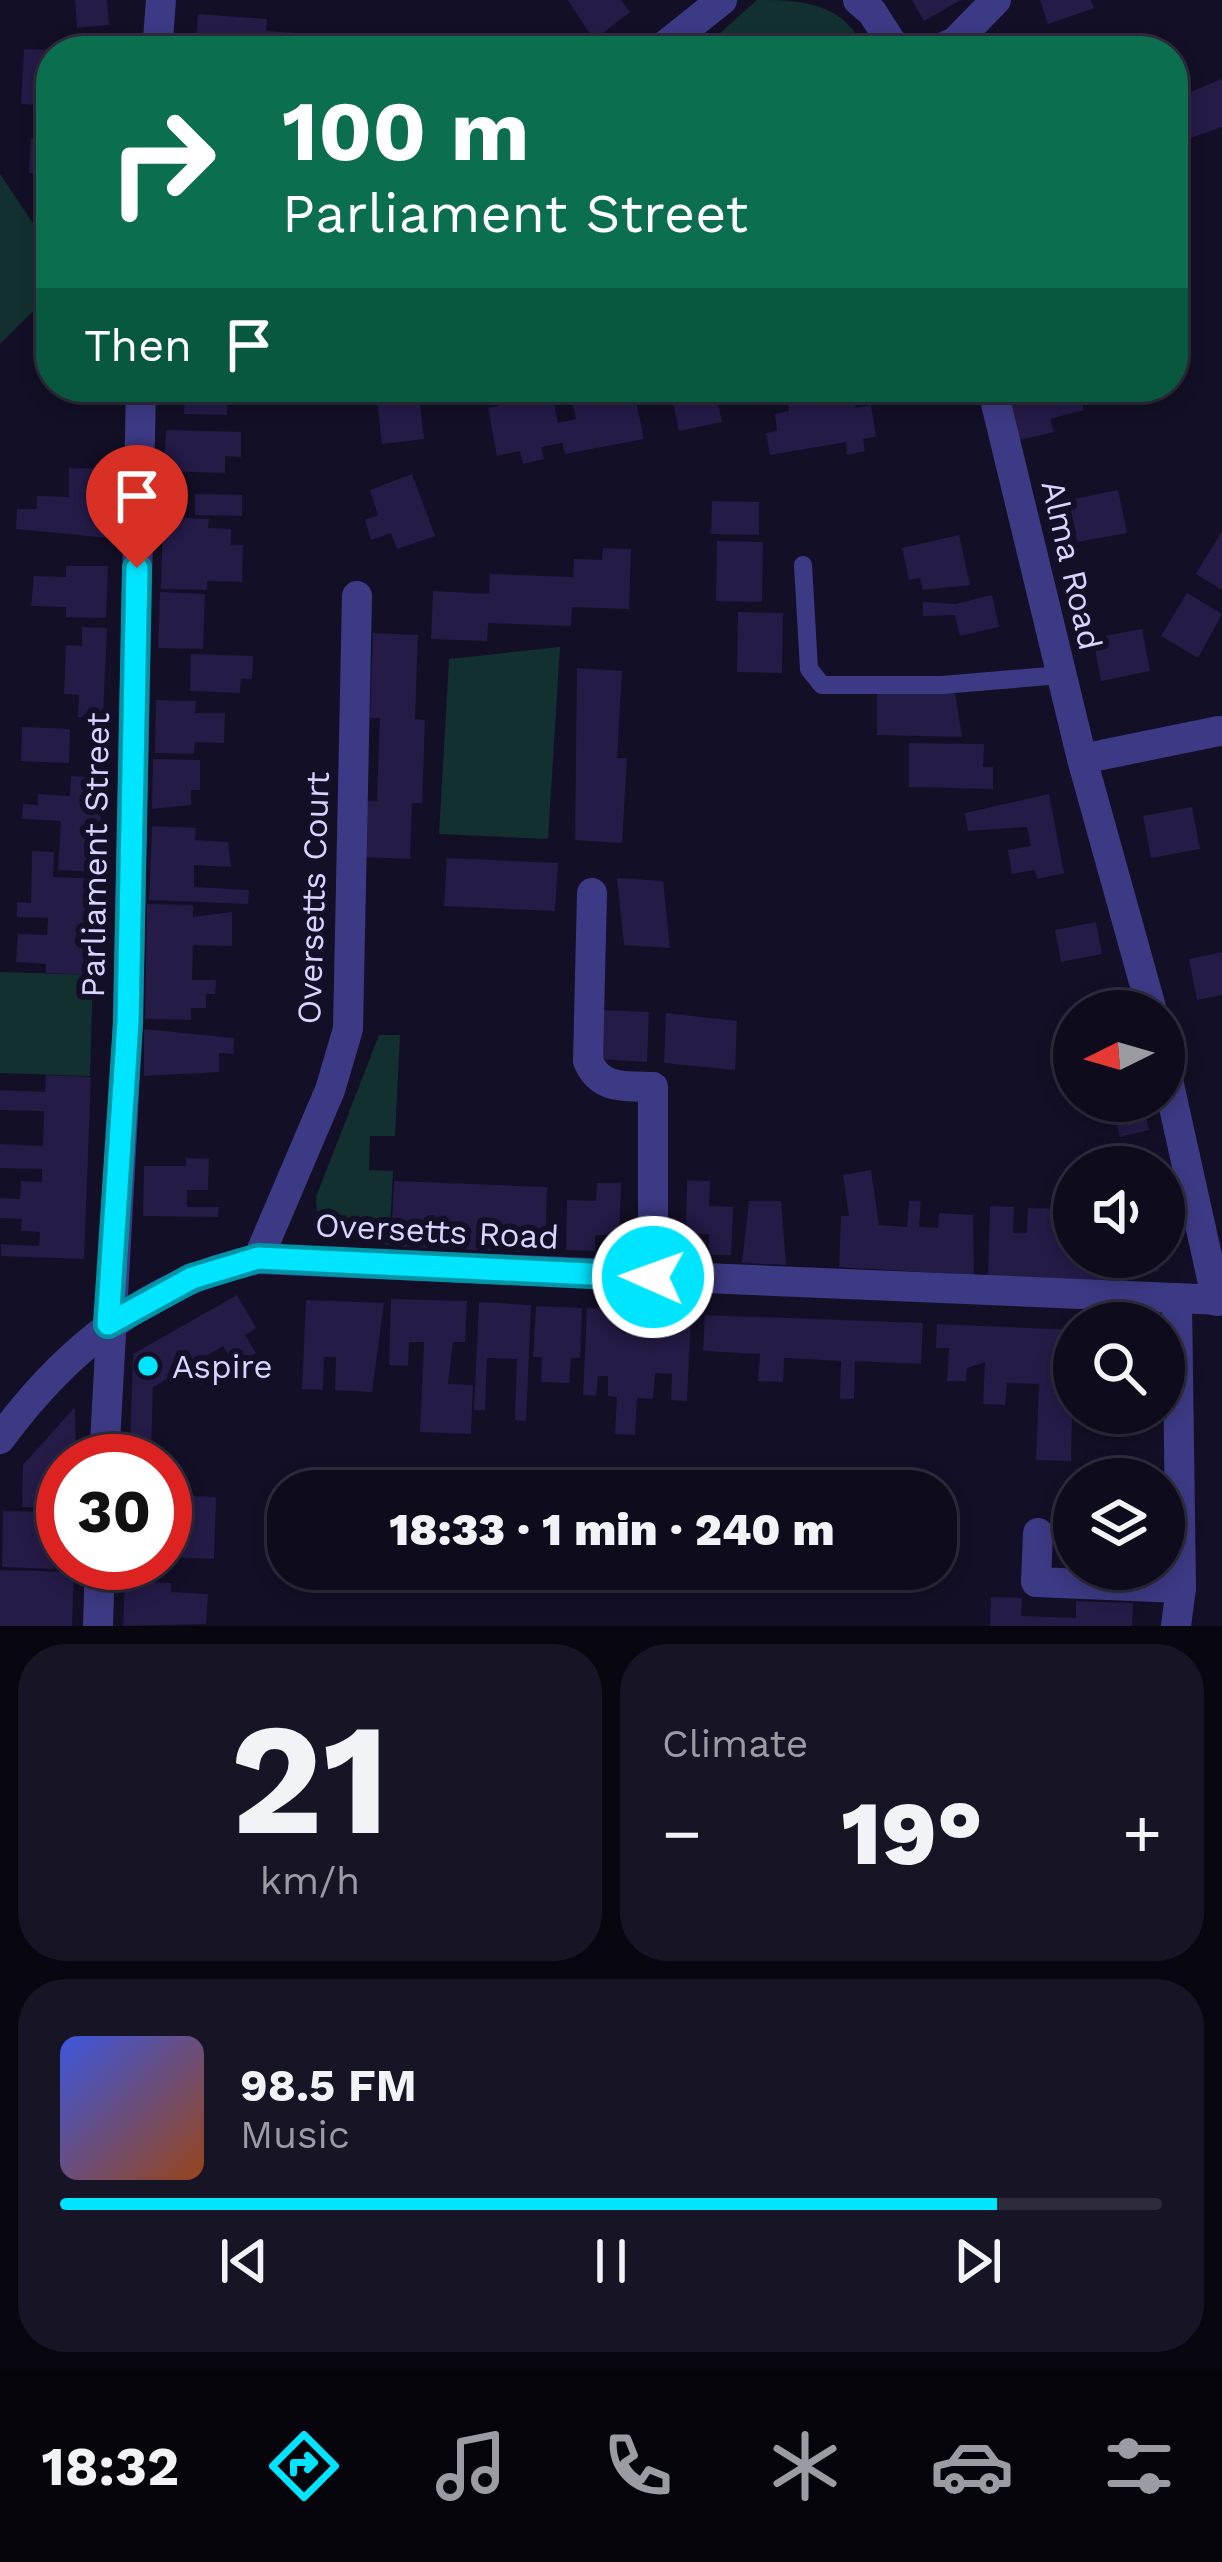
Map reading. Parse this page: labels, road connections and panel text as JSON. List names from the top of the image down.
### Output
{
  "streets": {
    "street": [
      "Alma Road",
      "Parliament Street",
      "Oversetts Court",
      "Oversetts Road"
    ]
  },
  "crossings": [
    ["Parliament Street", "Oversetts Road"],
    ["Oversetts Court", "Oversetts Road"]
  ],
  "places": ["Aspire"],
  "north": "left",
  "page": {
    "turn": ["100 m", "Parliament Street"],
    "then": "Then",
    "limit": "30",
    "trip": "18:33 · 1 min · 240 m",
    "tile": [
      ["21", "km/h"],
      "Climate"
    ],
    "heat": ["−", "19°", "+"],
    "song": ["98.5 FM", "Music"],
    "tabs": "18:32"
  }
}
